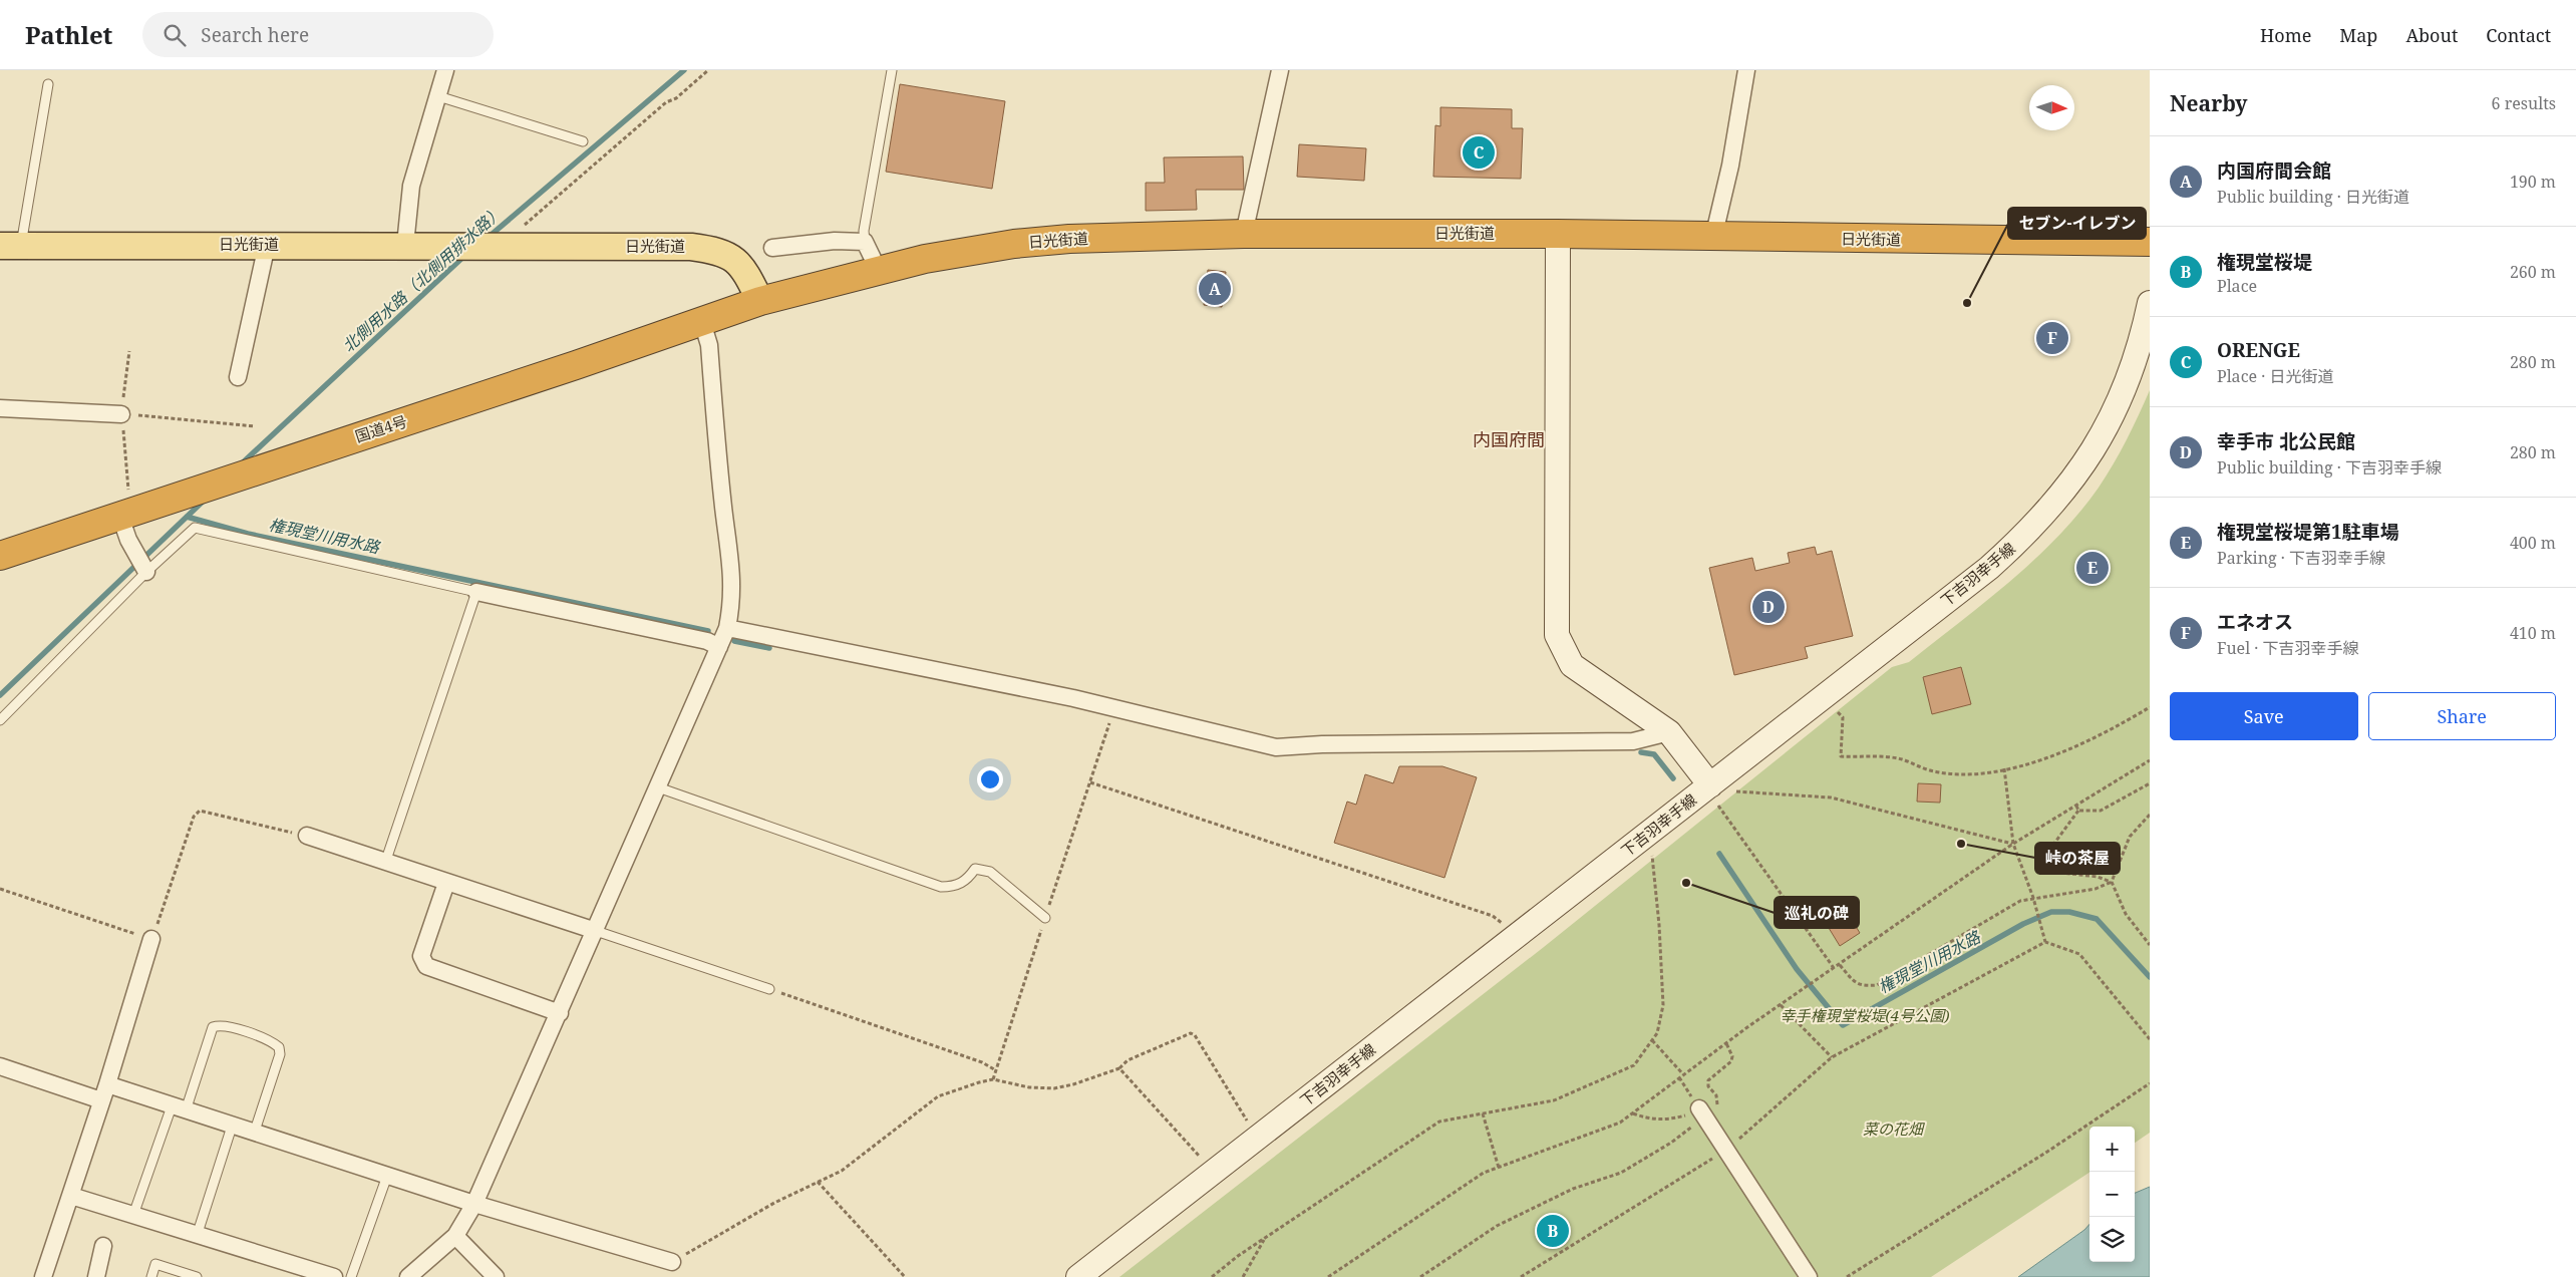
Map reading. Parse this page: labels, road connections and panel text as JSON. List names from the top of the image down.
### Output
{
  "streets": {
    "highway": ["日光街道", "国道4号"],
    "main road": ["下吉羽幸手線"]
  },
  "crossings": [
    ["日光街道", "国道4号"]
  ],
  "districts": ["内国府間"],
  "water": ["北側用水路（北側用排水路）", "権現堂川用水路"],
  "parks": ["幸手権現堂桜堤(4号公園)", "菜の花畑"],
  "places": ["セブン-イレブン", "峠の茶屋", "巡礼の碑"],
  "north": "right",
  "page": {
    "header": "Pathlet",
    "search": "Search here",
    "nav": [
      "Home",
      "Map",
      "About",
      "Contact"
    ],
    "heading": ["Nearby", "6 results"],
    "pins": [
      "C",
      "A",
      "F",
      "E",
      "D",
      "B"
    ],
    "list": [
      {
        "mark": "A",
        "name": "内国府間会館",
        "note": "Public building · 日光街道",
        "value": "190 m"
      },
      {
        "mark": "B",
        "name": "権現堂桜堤",
        "note": "Place",
        "value": "260 m"
      },
      {
        "mark": "C",
        "name": "ORENGE",
        "note": "Place · 日光街道",
        "value": "280 m"
      },
      {
        "mark": "D",
        "name": "幸手市 北公民館",
        "note": "Public building · 下吉羽幸手線",
        "value": "280 m"
      },
      {
        "mark": "E",
        "name": "権現堂桜堤第1駐車場",
        "note": "Parking · 下吉羽幸手線",
        "value": "400 m"
      },
      {
        "mark": "F",
        "name": "エネオス",
        "note": "Fuel · 下吉羽幸手線",
        "value": "410 m"
      }
    ],
    "buttons": ["Save", "Share"],
    "map_buttons": ["+", "−"]
  }
}
